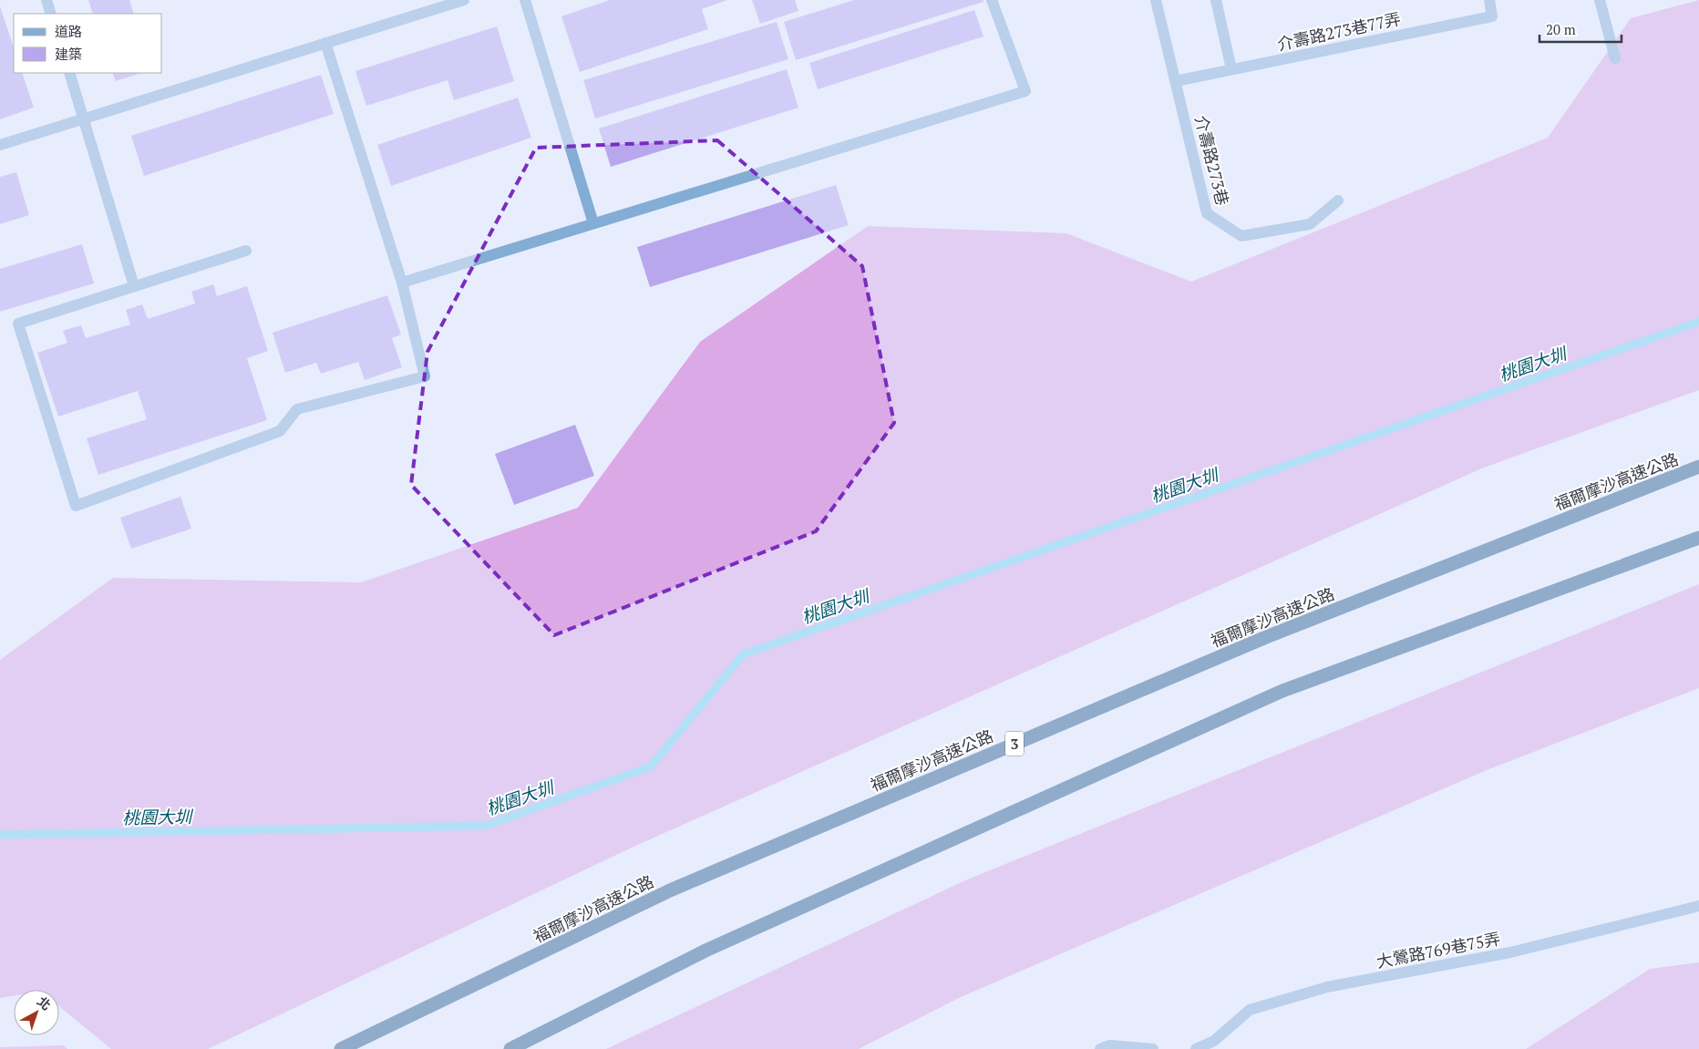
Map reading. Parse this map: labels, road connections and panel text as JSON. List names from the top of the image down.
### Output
{
  "streets": {
    "highway": ["福爾摩沙高速公路", "3"],
    "street": ["介壽路273巷77弄", "介壽路273巷", "大鶯路769巷75弄"]
  },
  "crossings": [
    ["介壽路273巷77弄", "介壽路273巷"]
  ],
  "water": ["桃園大圳"],
  "legend": ["道路", "建築"],
  "scale_bar": "20 m",
  "north": "top right"
}
